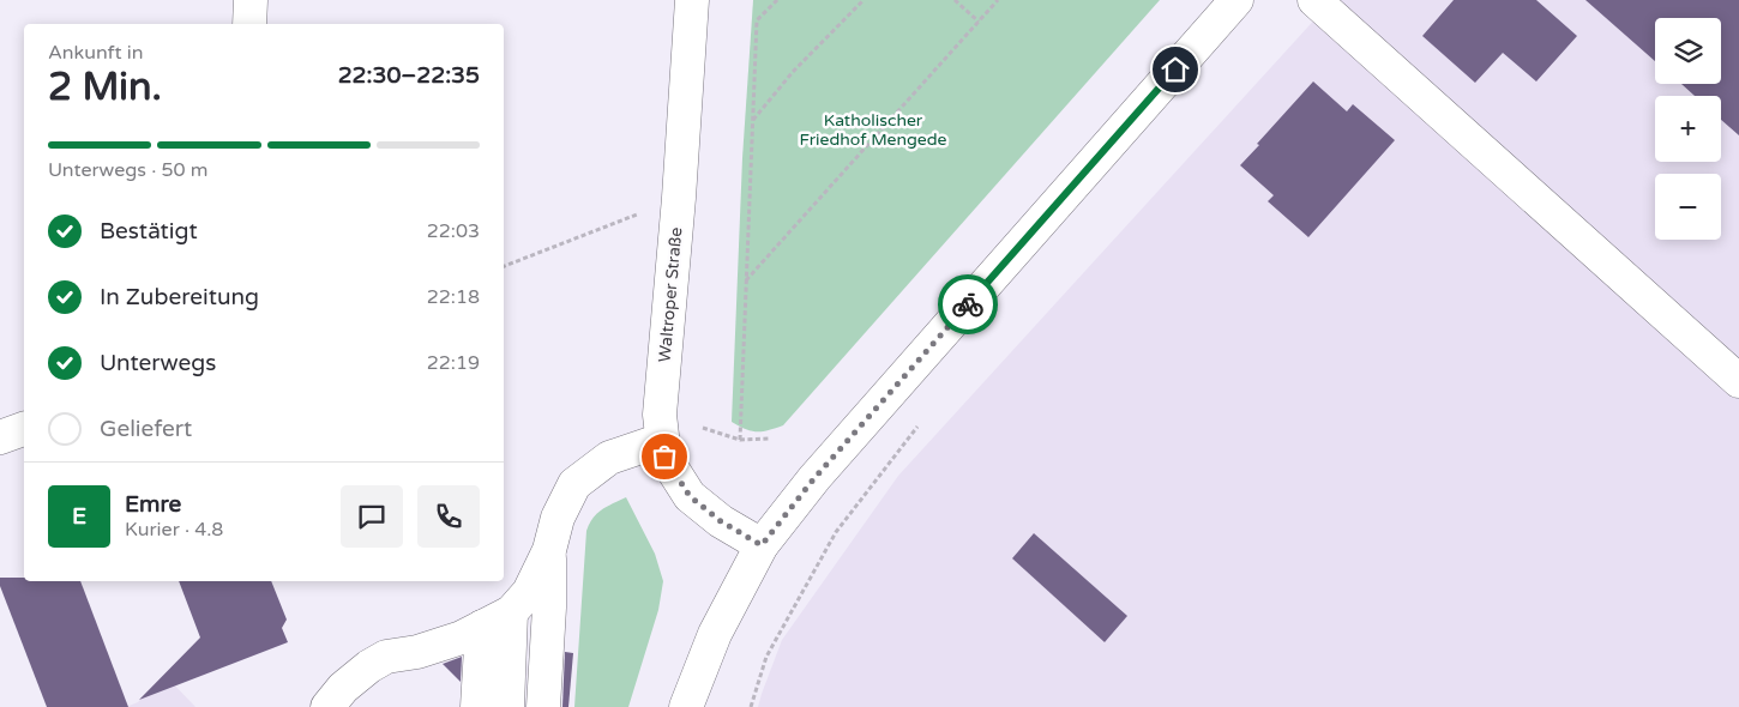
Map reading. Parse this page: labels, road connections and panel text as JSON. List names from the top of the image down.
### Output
{
  "streets": {
    "main road": ["Waltroper Straße"]
  },
  "parks": ["Katholischer Friedhof Mengede"],
  "page": {
    "map_buttons": ["+", "−"],
    "heading": ["2 Min.", "Ankunft in", "22:30–22:35"],
    "panel": ["Emre", "Kurier · 4.8"],
    "bar": "Unterwegs · 50 m",
    "list": [
      ["Bestätigt", "22:03"],
      ["In Zubereitung", "22:18"],
      ["Unterwegs", "22:19"],
      "Geliefert"
    ],
    "round": "E"
  }
}
